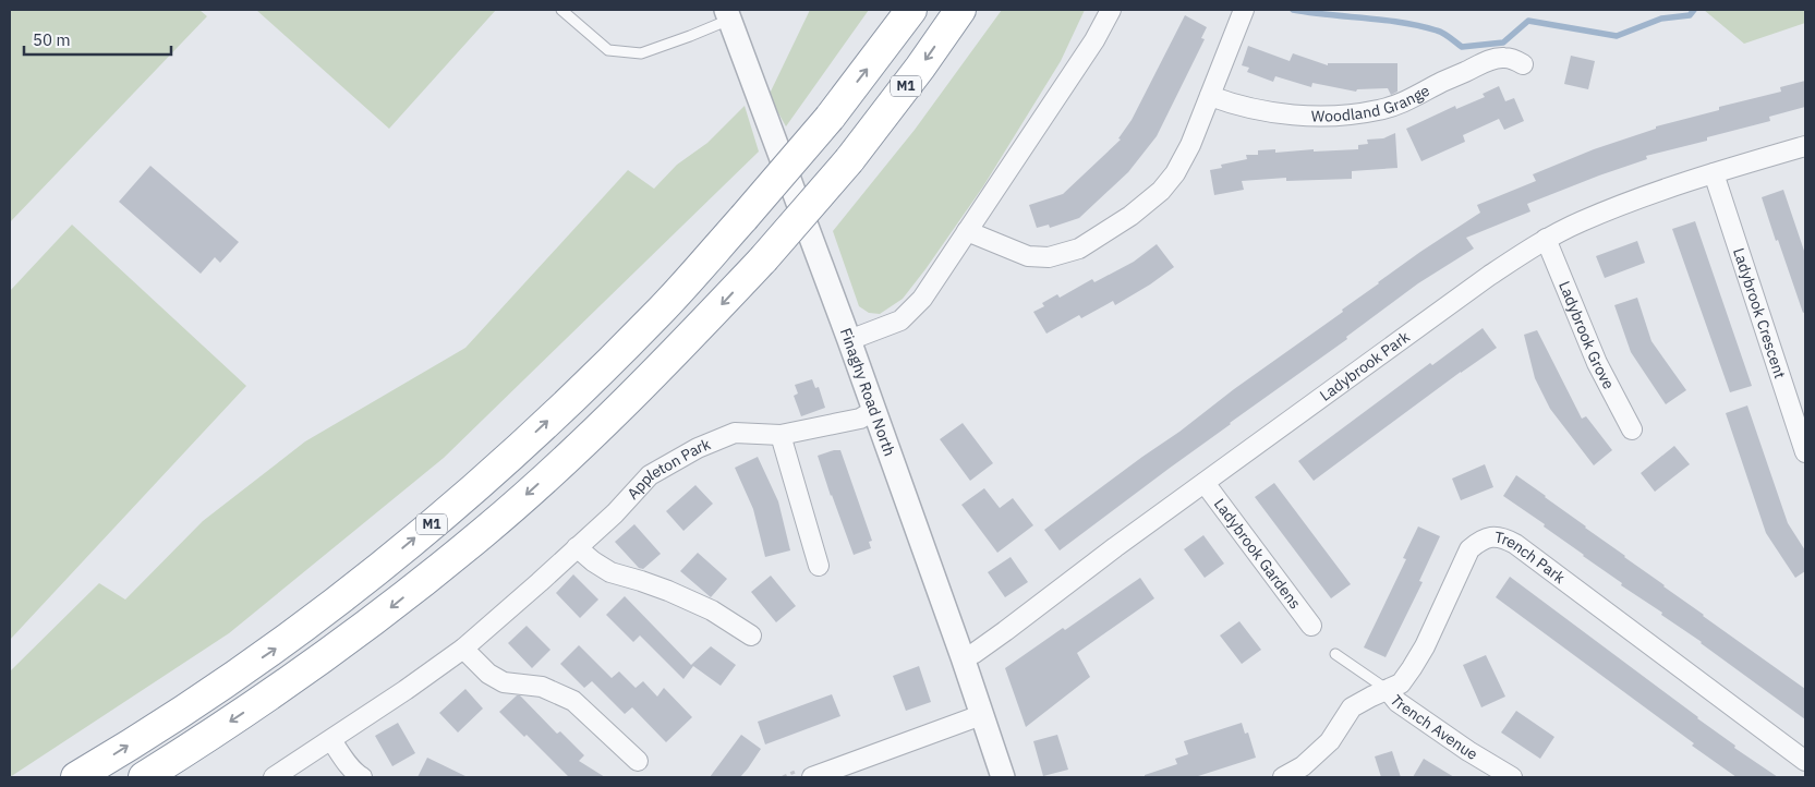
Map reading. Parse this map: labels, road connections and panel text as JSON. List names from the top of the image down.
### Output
{
  "streets": {
    "highway": ["M1"],
    "street": [
      "Woodland Grange",
      "Ladybrook Crescent",
      "Ladybrook Grove",
      "Ladybrook Park",
      "Finaghy Road North",
      "Appleton Park",
      "Ladybrook Gardens",
      "Trench Park",
      "Trench Avenue"
    ]
  },
  "crossings": [
    ["Ladybrook Crescent", "Ladybrook Park"],
    ["Ladybrook Grove", "Ladybrook Park"],
    ["Ladybrook Park", "Finaghy Road North"],
    ["Ladybrook Park", "Ladybrook Gardens"],
    ["Finaghy Road North", "Appleton Park"],
    ["Trench Park", "Trench Avenue"]
  ],
  "scale_bar": "50 m"
}
